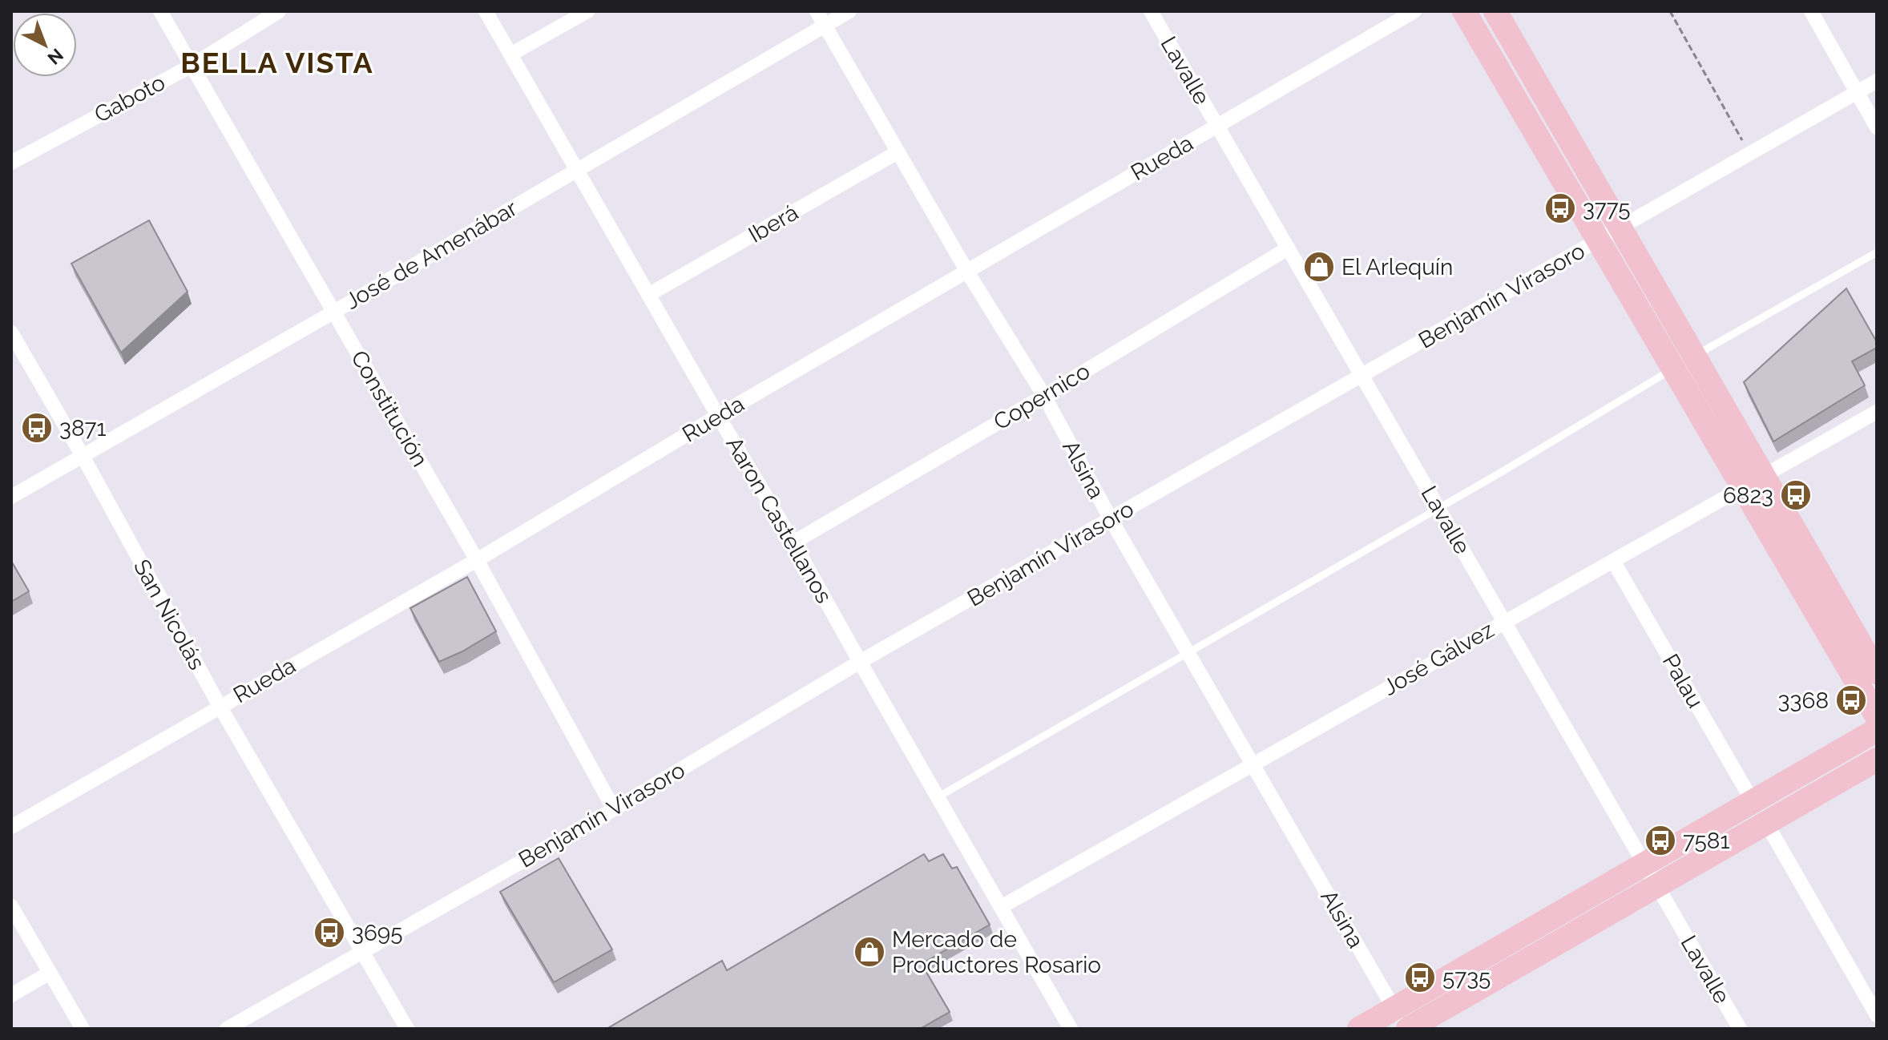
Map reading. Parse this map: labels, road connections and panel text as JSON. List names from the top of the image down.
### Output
{
  "streets": {
    "street": [
      "Lavalle",
      "Gaboto",
      "Rueda",
      "Iberá",
      "José de Amenábar",
      "Benjamín Virasoro",
      "Copernico",
      "Constitución",
      "Alsina",
      "Aaron Castellanos",
      "San Nicolás",
      "José Gálvez",
      "Palau"
    ]
  },
  "crossings": [
    ["Lavalle", "Rueda"],
    ["Lavalle", "Benjamín Virasoro"],
    ["Lavalle", "Copernico"],
    ["Lavalle", "José Gálvez"],
    ["Gaboto", "Constitución"],
    ["Rueda", "Constitución"],
    ["Rueda", "Alsina"],
    ["Rueda", "Aaron Castellanos"],
    ["Rueda", "San Nicolás"],
    ["Iberá", "Alsina"],
    ["Iberá", "Aaron Castellanos"],
    ["José de Amenábar", "Constitución"],
    ["José de Amenábar", "Alsina"],
    ["José de Amenábar", "Aaron Castellanos"],
    ["José de Amenábar", "San Nicolás"],
    ["Benjamín Virasoro", "Constitución"],
    ["Benjamín Virasoro", "Alsina"],
    ["Benjamín Virasoro", "Aaron Castellanos"],
    ["Benjamín Virasoro", "San Nicolás"],
    ["Copernico", "Alsina"],
    ["Copernico", "Aaron Castellanos"],
    ["Alsina", "José Gálvez"],
    ["Aaron Castellanos", "José Gálvez"],
    ["José Gálvez", "Palau"]
  ],
  "districts": ["BELLA VISTA"],
  "places": {
    "bus stop": [
      "3775",
      "3871",
      "6823",
      "3368",
      "7581",
      "3695",
      "5735"
    ],
    "shop": ["El Arlequín", "Mercado de Productores Rosario"]
  },
  "north": "bottom right"
}
